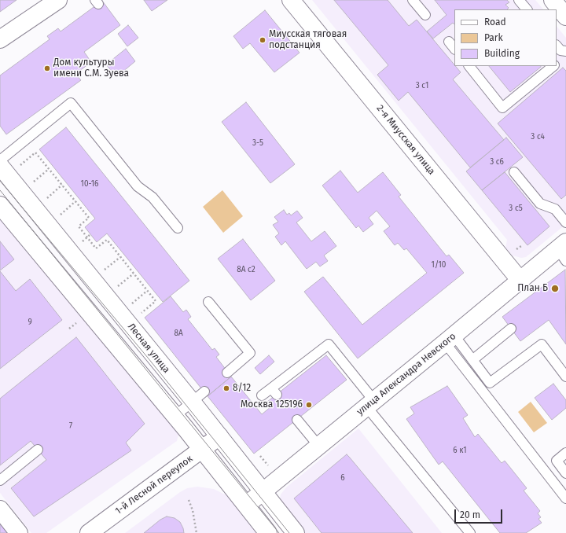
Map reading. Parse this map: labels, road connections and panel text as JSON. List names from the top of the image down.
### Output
{
  "streets": {
    "street": [
      "2-я Миусская улица",
      "Лесная улица",
      "улица Александра Невского",
      "1-й Лесной переулок"
    ]
  },
  "crossings": [
    ["2-я Миусская улица", "улица Александра Невского"],
    ["Лесная улица", "улица Александра Невского"],
    ["Лесная улица", "1-й Лесной переулок"]
  ],
  "places": [
    "Миусская тяговая подстанция",
    "Дом культуры имени С.М. Зуева",
    "План Б",
    "8/12",
    "Москва 125196"
  ],
  "house_numbers": [
    "3 с1",
    "3 с4",
    "3-5",
    "3 с6",
    "10-16",
    "3 с5",
    "1/10",
    "8А с2",
    "9",
    "8А",
    "7",
    "6 к1",
    "6"
  ],
  "legend": ["Road", "Park", "Building"],
  "scale_bar": "20 m"
}
